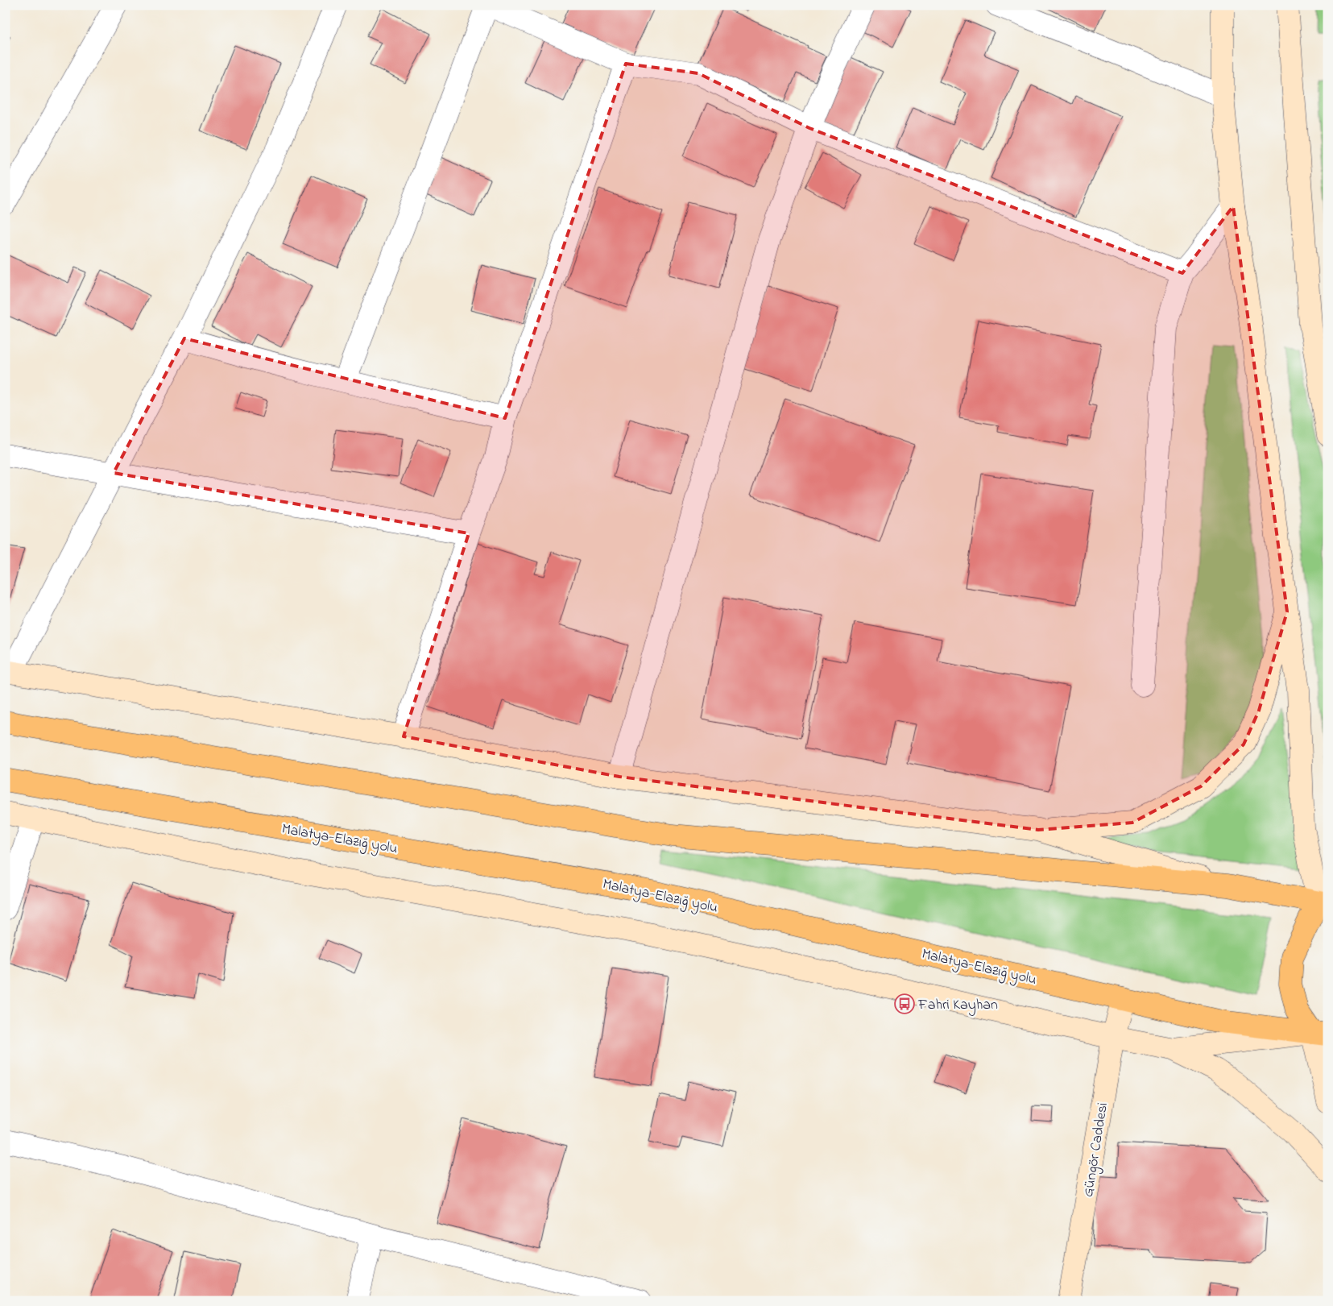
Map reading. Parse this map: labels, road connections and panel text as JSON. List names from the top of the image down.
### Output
{
  "streets": {
    "highway": ["Malatya-Elazığ yolu"],
    "street": ["Güngör Caddesi"]
  },
  "crossings": [
    ["Malatya-Elazığ yolu", "Güngör Caddesi"]
  ],
  "places": {
    "bus stop": ["Fahri Kayhan"]
  }
}
